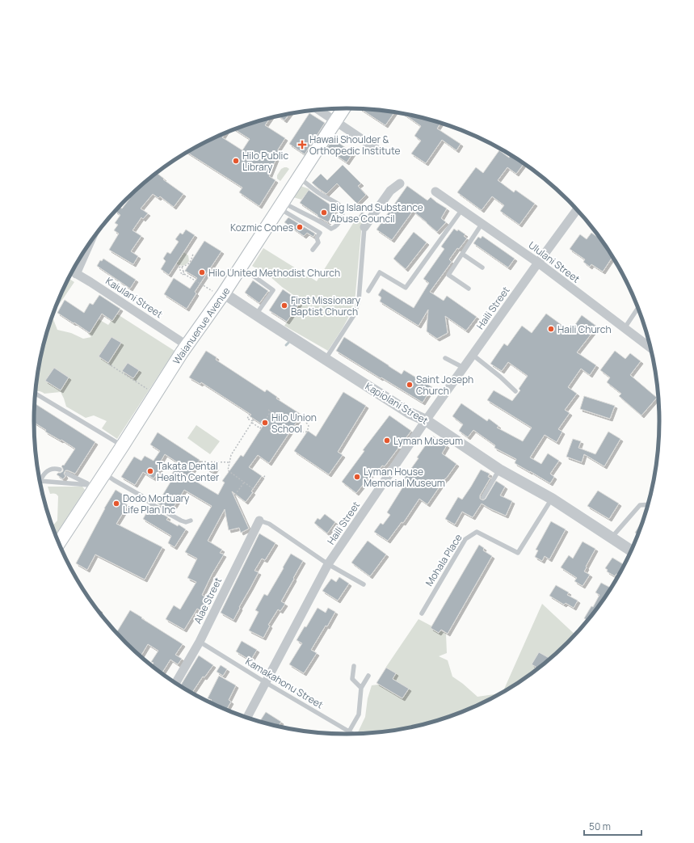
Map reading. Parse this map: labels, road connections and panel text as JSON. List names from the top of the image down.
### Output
{
  "streets": {
    "main road": ["Waianuenue Avenue"],
    "street": [
      "Ululani Street",
      "Kaiulani Street",
      "Haili Street",
      "Kapiolani Street",
      "Alae Street"
    ],
    "lane": ["Mohala Place", "Kamakahonu Street"]
  },
  "crossings": [
    ["Ululani Street", "Haili Street"],
    ["Kaiulani Street", "Waianuenue Avenue"],
    ["Haili Street", "Kapiolani Street"],
    ["Haili Street", "Kamakahonu Street"],
    ["Waianuenue Avenue", "Kapiolani Street"],
    ["Kapiolani Street", "Mohala Place"],
    ["Alae Street", "Kamakahonu Street"]
  ],
  "places": {
    "health": ["Hawaii Shoulder & Orthopedic Institute"],
    "other": [
      "Hilo Public Library",
      "Big Island Substance Abuse Council",
      "Kozmic Cones",
      "Hilo United Methodist Church",
      "First Missionary Baptist Church",
      "Haili Church",
      "Saint Joseph Church",
      "Hilo Union School",
      "Lyman Museum",
      "Takata Dental Health Center",
      "Lyman House Memorial Museum",
      "Dodo Mortuary Life Plan Inc"
    ]
  },
  "scale_bar": "50 m"
}
